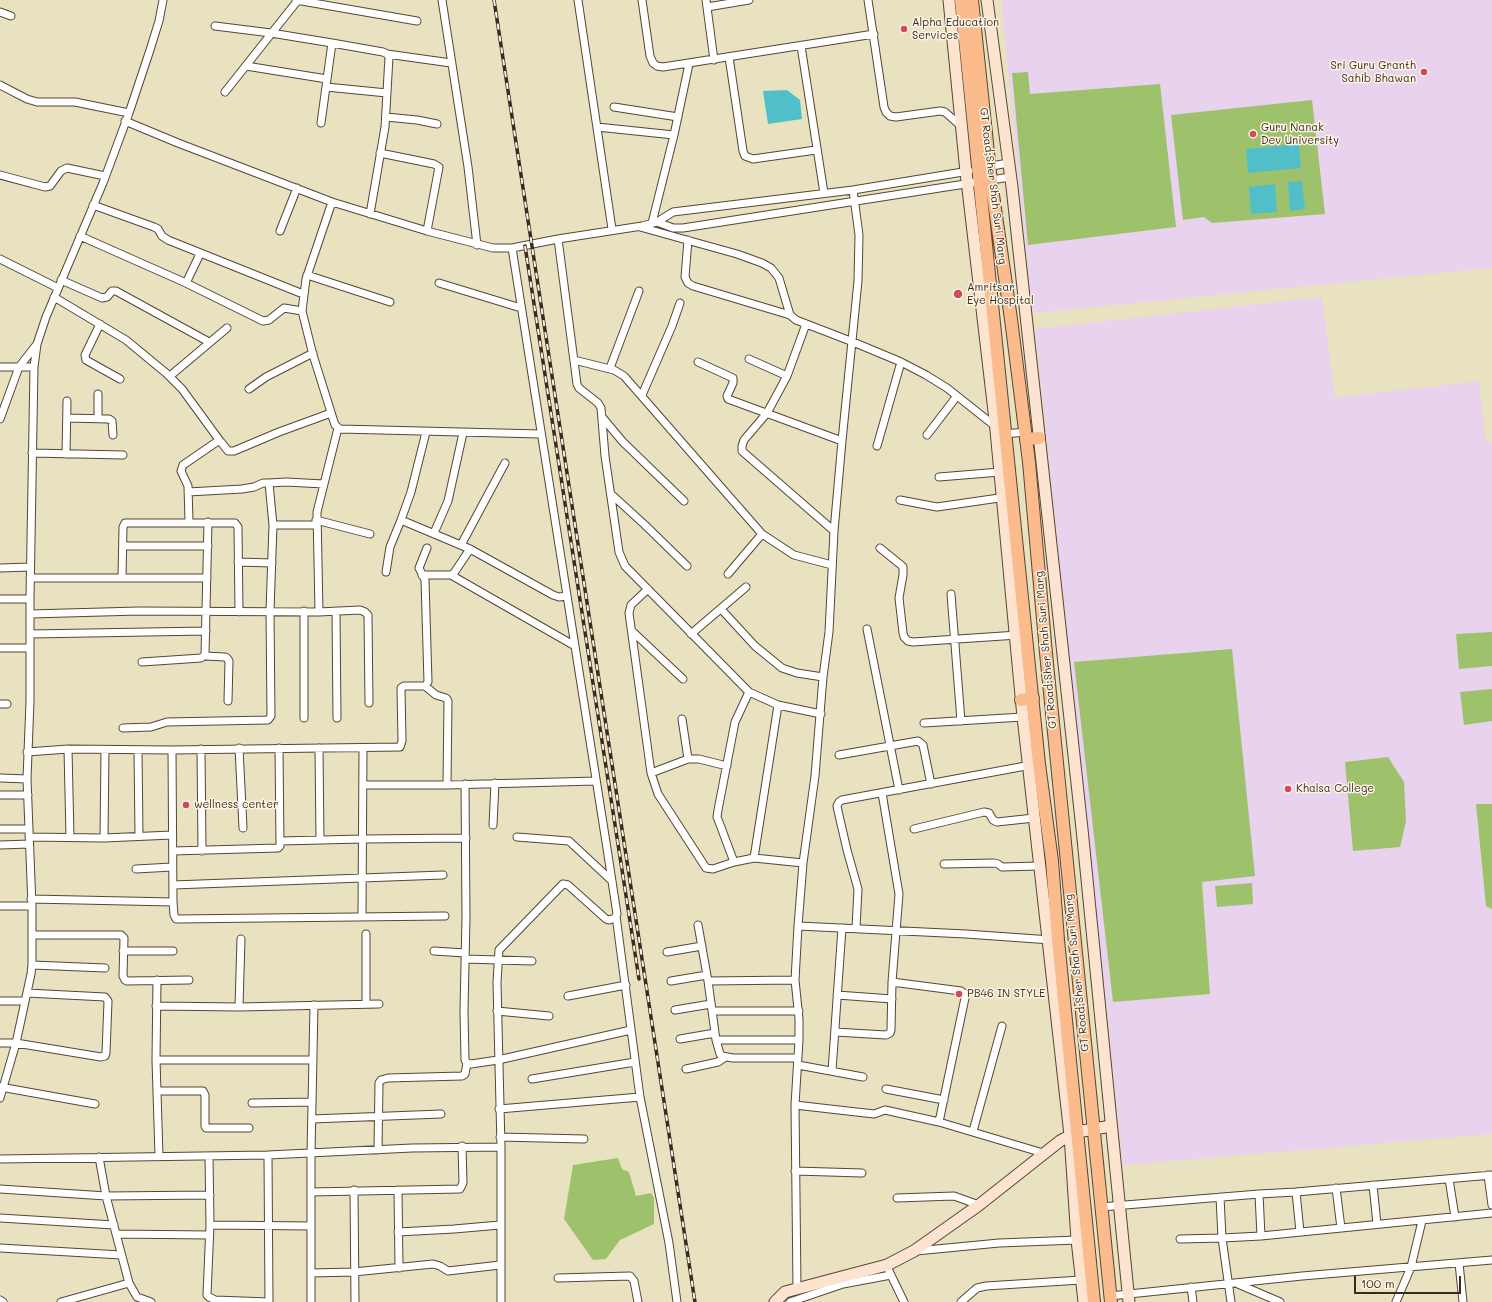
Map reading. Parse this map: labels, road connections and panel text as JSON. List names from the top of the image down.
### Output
{
  "streets": {
    "main road": ["GT Road;Sher Shah Suri Marg"]
  },
  "places": [
    "Alpha Education Services",
    "Sri Guru Granth Sahib Bhawan",
    "Guru Nanak Dev University",
    "Amritsar Eye Hospital",
    "Khalsa College",
    "wellness center",
    "PB46 IN STYLE"
  ],
  "scale_bar": "100 m"
}
